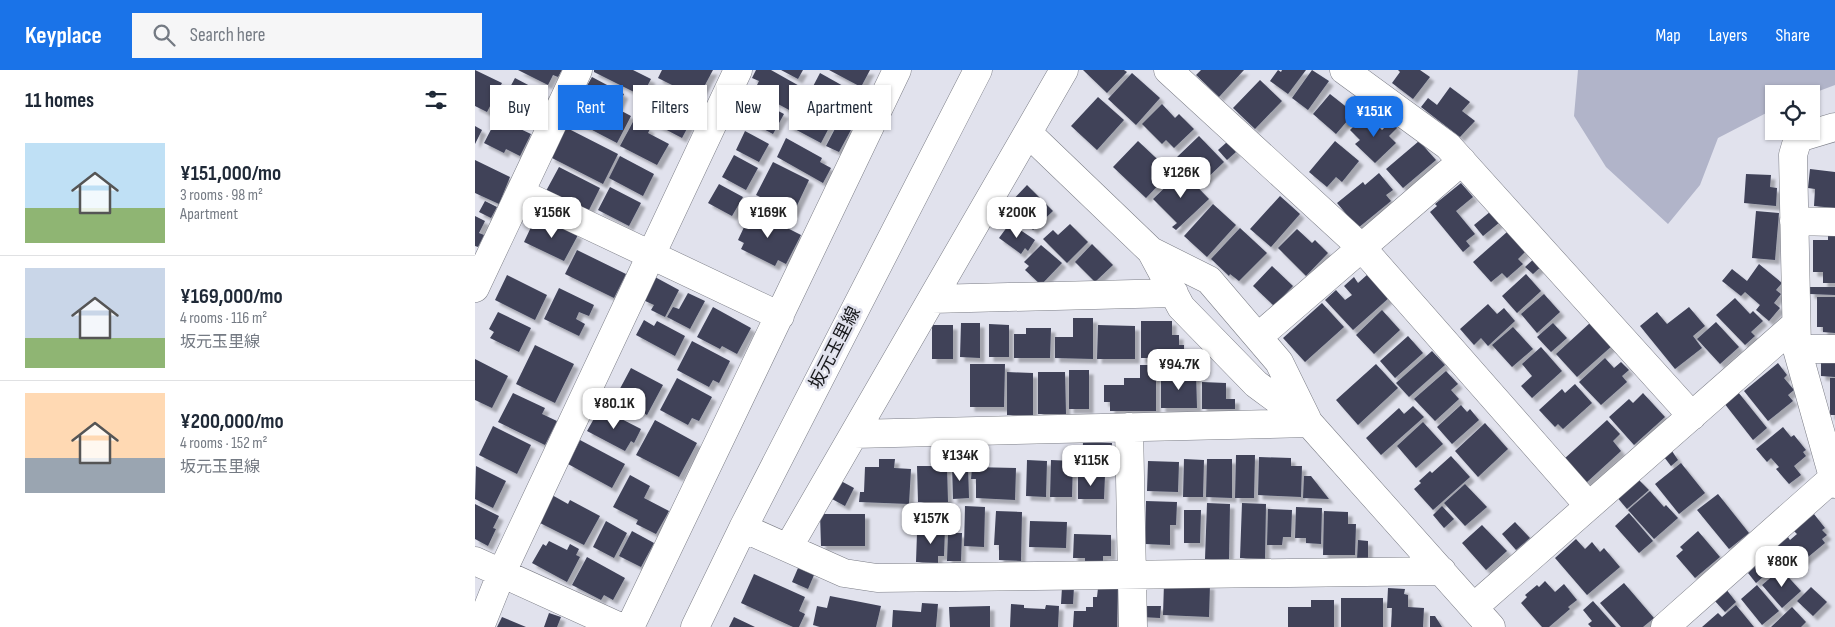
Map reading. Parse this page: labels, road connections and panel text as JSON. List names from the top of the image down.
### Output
{
  "streets": {
    "street": ["坂元玉里線"]
  },
  "page": {
    "header": "Keyplace",
    "search": "Search here",
    "nav": ["Map", "Layers", "Share"],
    "heading": "11 homes",
    "chip": [
      "Buy",
      "Rent",
      "Filters",
      "New",
      "Apartment"
    ],
    "price": [
      "¥151K",
      "¥126K",
      "¥156K",
      "¥169K",
      "¥200K",
      "¥94.7K",
      "¥80.1K",
      "¥134K",
      "¥115K",
      "¥157K",
      "¥80K"
    ],
    "list": [
      {
        "name": "¥151,000/mo",
        "note": "3 rooms · 98 m² · Apartment"
      },
      {
        "name": "¥169,000/mo",
        "note": "4 rooms · 116 m² · 坂元玉里線"
      },
      {
        "name": "¥200,000/mo",
        "note": "4 rooms · 152 m² · 坂元玉里線"
      }
    ]
  }
}
